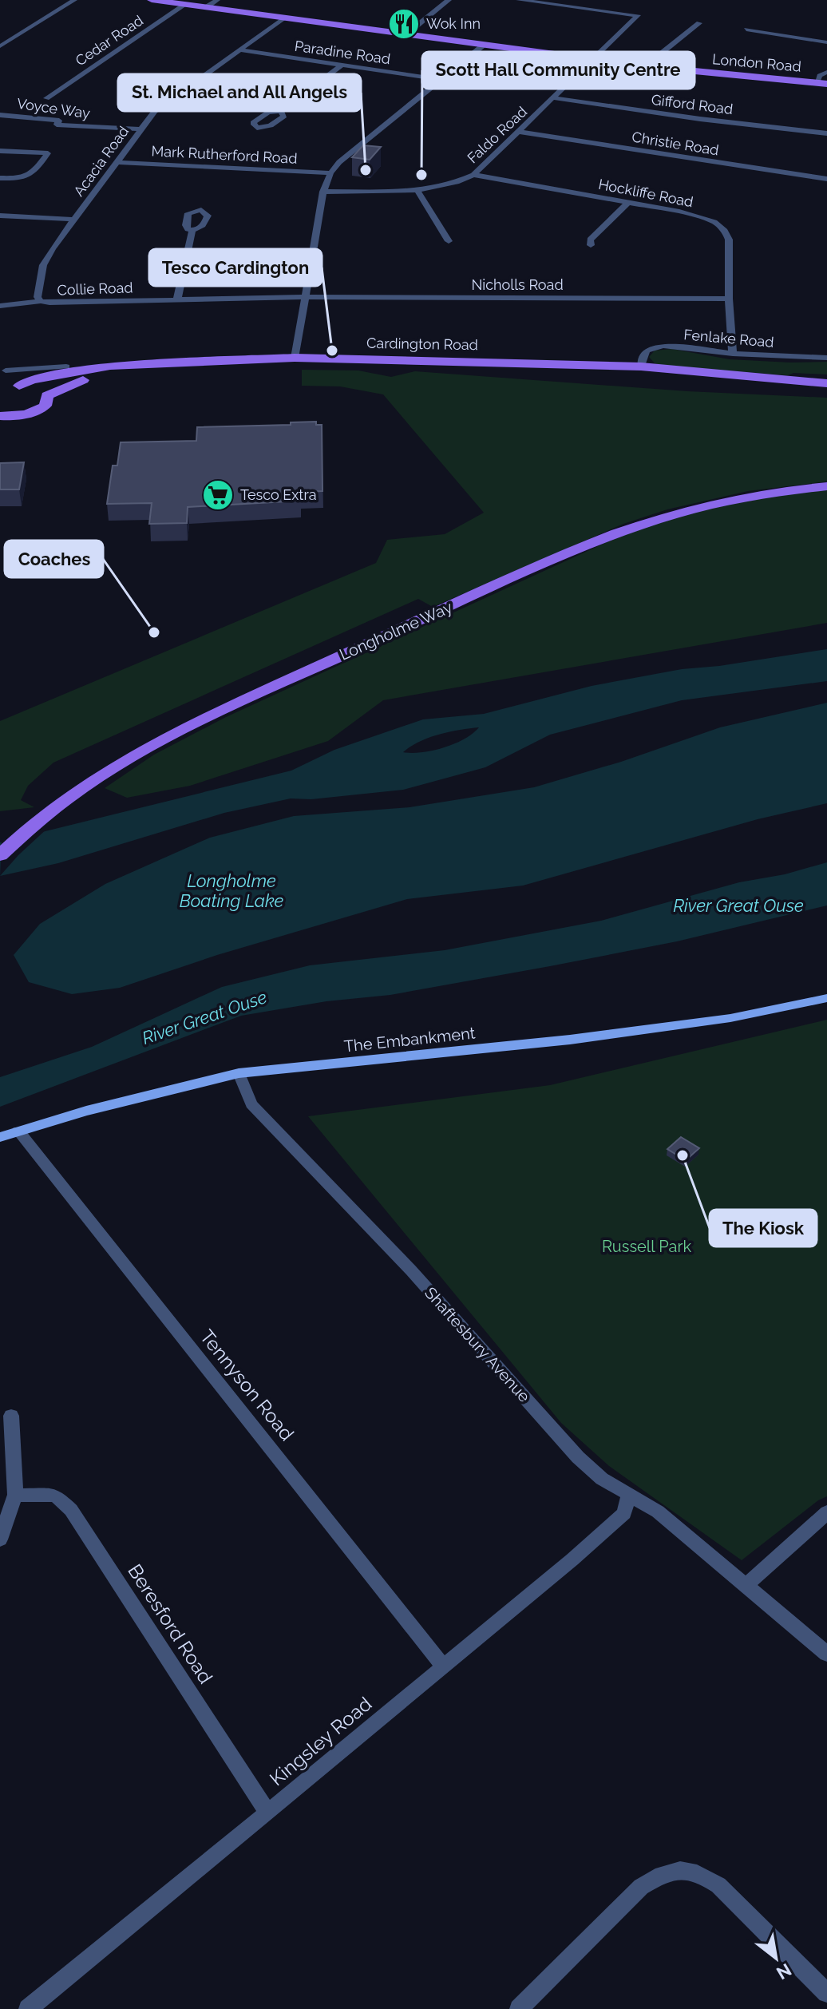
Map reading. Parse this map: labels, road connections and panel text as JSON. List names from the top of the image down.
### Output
{
  "streets": {
    "main road": ["London Road", "Cardington Road", "Longholme Way"],
    "street": [
      "Cedar Road",
      "Paradine Road",
      "Gifford Road",
      "Voyce Way",
      "Faldo Road",
      "Christie Road",
      "Mark Rutherford Road",
      "Acacia Road",
      "Hockliffe Road",
      "Nicholls Road",
      "Collie Road",
      "Fenlake Road",
      "The Embankment",
      "Shaftesbury Avenue",
      "Tennyson Road",
      "Beresford Road",
      "Kingsley Road"
    ]
  },
  "crossings": [
    ["Cedar Road", "London Road"],
    ["Paradine Road", "Acacia Road"],
    ["London Road", "Faldo Road"],
    ["London Road", "Acacia Road"],
    ["Gifford Road", "Faldo Road"],
    ["Voyce Way", "Acacia Road"],
    ["Faldo Road", "Christie Road"],
    ["Faldo Road", "Hockliffe Road"],
    ["Mark Rutherford Road", "Acacia Road"],
    ["Acacia Road", "Collie Road"],
    ["Hockliffe Road", "Nicholls Road"],
    ["Hockliffe Road", "Fenlake Road"],
    ["Nicholls Road", "Collie Road"],
    ["Fenlake Road", "Cardington Road"],
    ["The Embankment", "Shaftesbury Avenue"],
    ["The Embankment", "Tennyson Road"],
    ["Shaftesbury Avenue", "Kingsley Road"],
    ["Tennyson Road", "Kingsley Road"],
    ["Beresford Road", "Kingsley Road"]
  ],
  "water": ["Longholme Boating Lake", "River Great Ouse"],
  "parks": ["Russell Park"],
  "places": {
    "restaurant": ["Wok Inn"],
    "other": [
      "St. Michael and All Angels",
      "Scott Hall Community Centre",
      "Tesco Cardington",
      "Coaches",
      "The Kiosk"
    ],
    "supermarket": ["Tesco Extra"]
  },
  "north": "bottom right"
}
